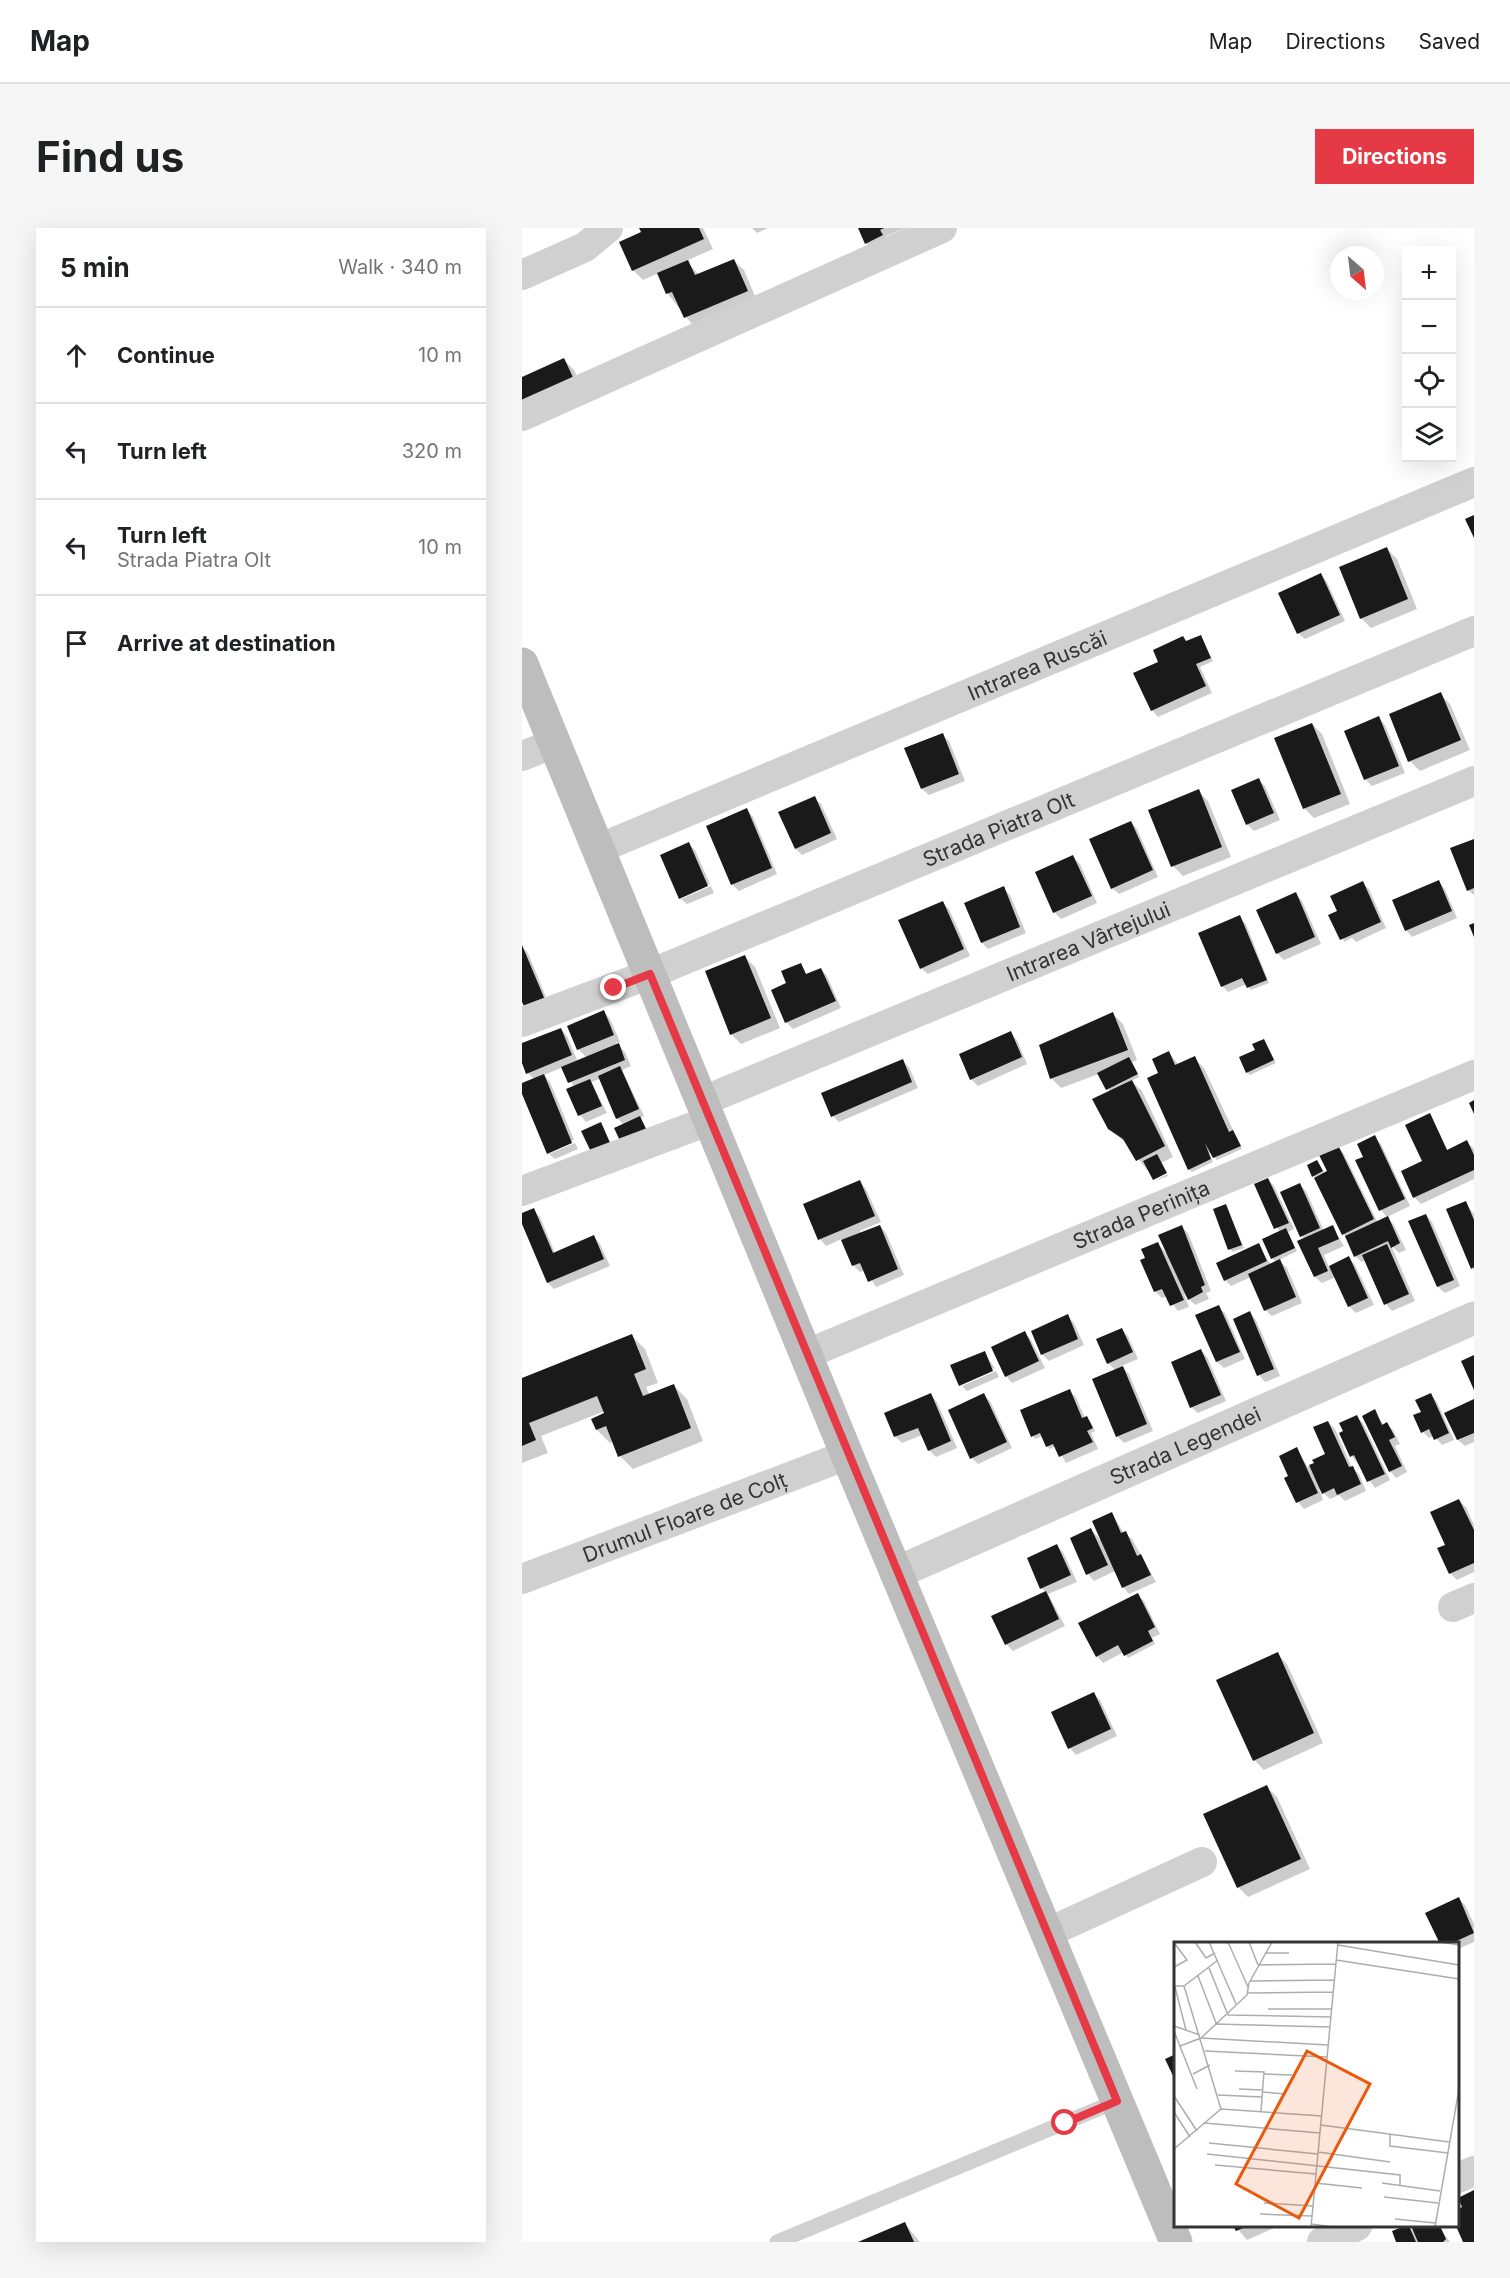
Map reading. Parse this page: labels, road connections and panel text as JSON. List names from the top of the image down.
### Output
{
  "streets": {
    "street": [
      "Intrarea Ruscăi",
      "Strada Piatra Olt",
      "Intrarea Vârtejului",
      "Strada Perinița",
      "Strada Legendei",
      "Drumul Floare de Colț"
    ]
  },
  "north": "bottom right",
  "page": {
    "header": "Map",
    "nav": ["Map", "Directions", "Saved"],
    "buttons": "Directions",
    "title": "Find us",
    "heading": ["5 min", "Walk · 340 m"],
    "map_buttons": ["+", "−"],
    "list": [
      ["Continue", "10 m"],
      ["Turn left", "320 m"],
      ["Turn left", "Strada Piatra Olt", "10 m"],
      "Arrive at destination"
    ]
  }
}
